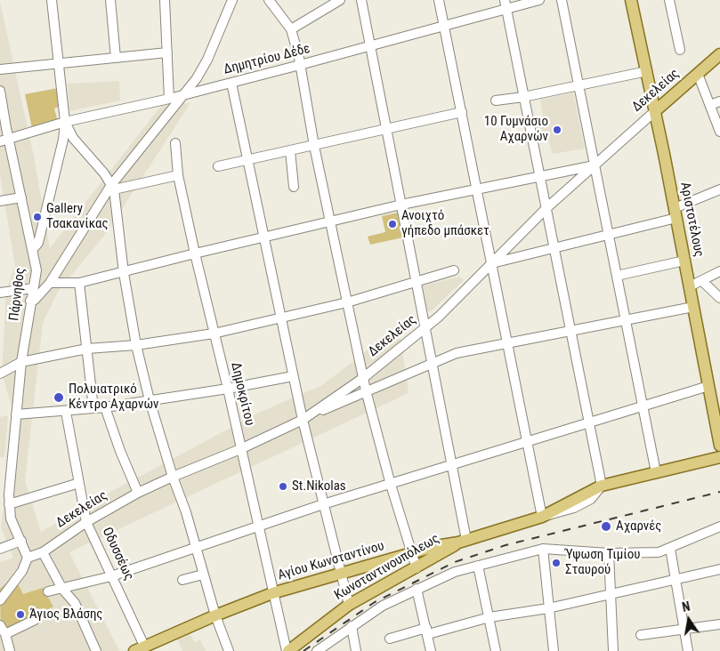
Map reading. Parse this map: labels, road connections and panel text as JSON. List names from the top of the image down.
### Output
{
  "streets": {
    "main road": [
      "Δεκελείας",
      "Αριστοτέλους",
      "Αγίου Κωνσταντίνου",
      "Κωνσταντινουπόλεως"
    ],
    "street": [
      "Δημητρίου Δέδε",
      "Πάρνηθος",
      "Δημοκρίτου",
      "Οδυσσέως"
    ]
  },
  "crossings": [
    ["Δημητρίου Δέδε", "Πάρνηθος"],
    ["Δεκελείας", "Αριστοτέλους"],
    ["Δεκελείας", "Πάρνηθος"],
    ["Δεκελείας", "Δημοκρίτου"],
    ["Δεκελείας", "Οδυσσέως"],
    ["Δημοκρίτου", "Αγίου Κωνσταντίνου"],
    ["Δημοκρίτου", "Κωνσταντινουπόλεως"],
    ["Οδυσσέως", "Αγίου Κωνσταντίνου"],
    ["Αγίου Κωνσταντίνου", "Κωνσταντινουπόλεως"]
  ],
  "places": [
    "10 Γυμνάσιο Αχαρνών",
    "Gallery Τσακανίκας",
    "Ανοιχτό γήπεδο μπάσκετ",
    "Πολυιατρικό Κέντρο Αχαρνών",
    "St.Nikolas",
    "Αχαρνές",
    "Ύψωση Τιμίου Σταυρού",
    "Άγιος Βλάσης"
  ],
  "north": "top"
}
